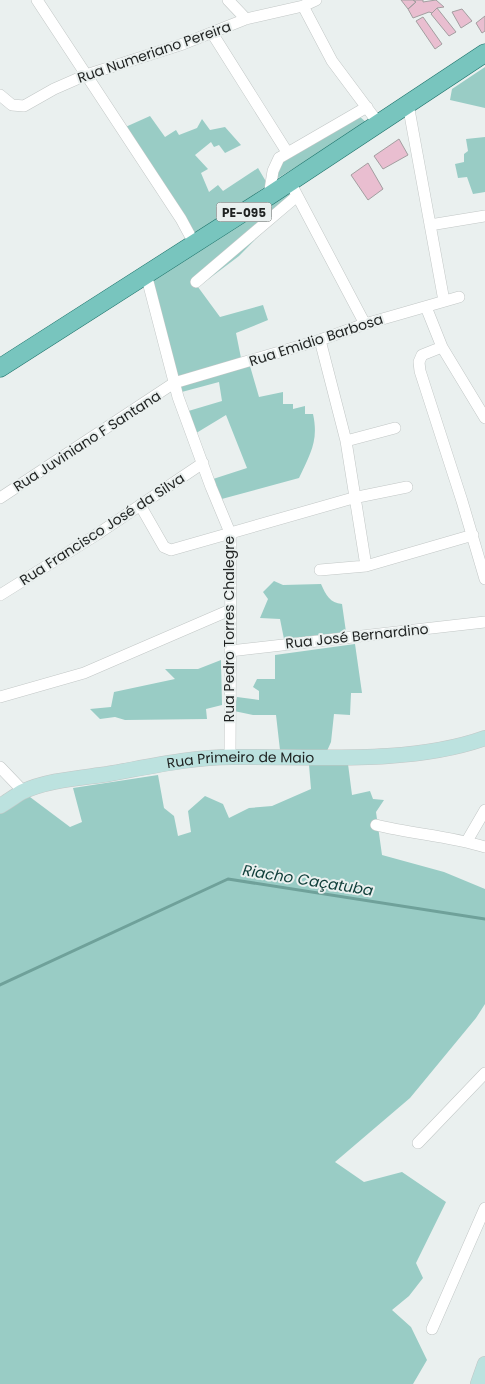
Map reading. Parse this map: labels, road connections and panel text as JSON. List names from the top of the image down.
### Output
{
  "streets": {
    "main road": ["PE-095"],
    "street": [
      "Rua Numeriano Pereira",
      "Rua Emidio Barbosa",
      "Rua Juviniano F Santana",
      "Rua Francisco José da Silva",
      "Rua Pedro Torres Chalegre",
      "Rua José Bernardino",
      "Rua Primeiro de Maio"
    ]
  },
  "crossings": [
    ["PE-095", "Rua Pedro Torres Chalegre"],
    ["Rua Emidio Barbosa", "Rua Juviniano F Santana"],
    ["Rua Emidio Barbosa", "Rua Pedro Torres Chalegre"],
    ["Rua Juviniano F Santana", "Rua Pedro Torres Chalegre"],
    ["Rua Francisco José da Silva", "Rua Pedro Torres Chalegre"],
    ["Rua Pedro Torres Chalegre", "Rua José Bernardino"],
    ["Rua Pedro Torres Chalegre", "Rua Primeiro de Maio"]
  ],
  "water": ["Riacho Caçatuba"]
}
